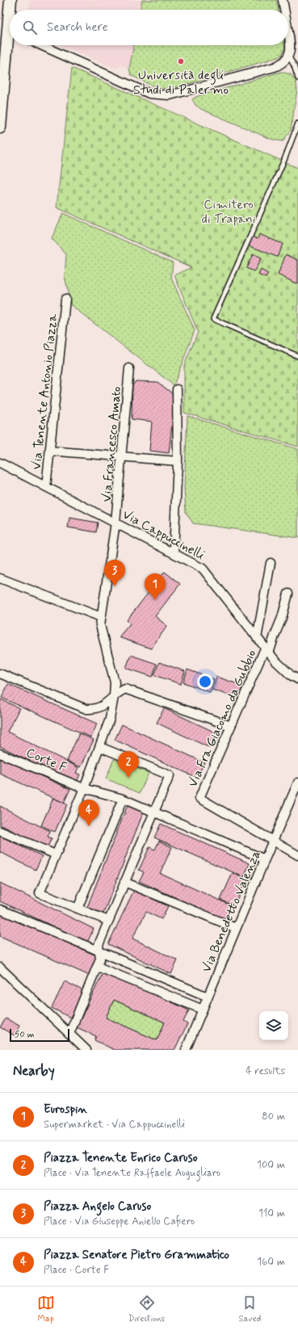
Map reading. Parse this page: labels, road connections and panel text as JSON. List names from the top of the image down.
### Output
{
  "streets": {
    "street": [
      "Via Tenente Antonio Piazza",
      "Via Francesco Amato",
      "Via Cappuccinelli",
      "Via Fra Giacomo da Gubbio",
      "Corte F",
      "Via Benedetto Valenza"
    ]
  },
  "crossings": [
    ["Via Tenente Antonio Piazza", "Via Cappuccinelli"],
    ["Via Francesco Amato", "Via Cappuccinelli"],
    ["Via Cappuccinelli", "Via Fra Giacomo da Gubbio"],
    ["Via Fra Giacomo da Gubbio", "Via Benedetto Valenza"],
    ["Corte F", "Via Benedetto Valenza"]
  ],
  "parks": ["Cimitero di Trapani"],
  "places": ["Università degli Studi di Palermo"],
  "scale_bar": "50 m",
  "page": {
    "search": "Search here",
    "pins": [
      "3",
      "1",
      "2",
      "4"
    ],
    "scale": "50 m",
    "heading": ["Nearby", "4 results"],
    "list": [
      {
        "mark": "1",
        "name": "Eurospin",
        "note": "Supermarket · Via Cappuccinelli",
        "value": "80 m"
      },
      {
        "mark": "2",
        "name": "Piazza Tenente Enrico Caruso",
        "note": "Place · Via Tenente Raffaele Augugliaro",
        "value": "100 m"
      },
      {
        "mark": "3",
        "name": "Piazza Angelo Caruso",
        "note": "Place · Via Giuseppe Aniello Cafiero",
        "value": "110 m"
      },
      {
        "mark": "4",
        "name": "Piazza Senatore Pietro Grammatico",
        "note": "Place · Corte F",
        "value": "160 m"
      }
    ],
    "nav": ["Map", "Directions", "Saved"]
  }
}
